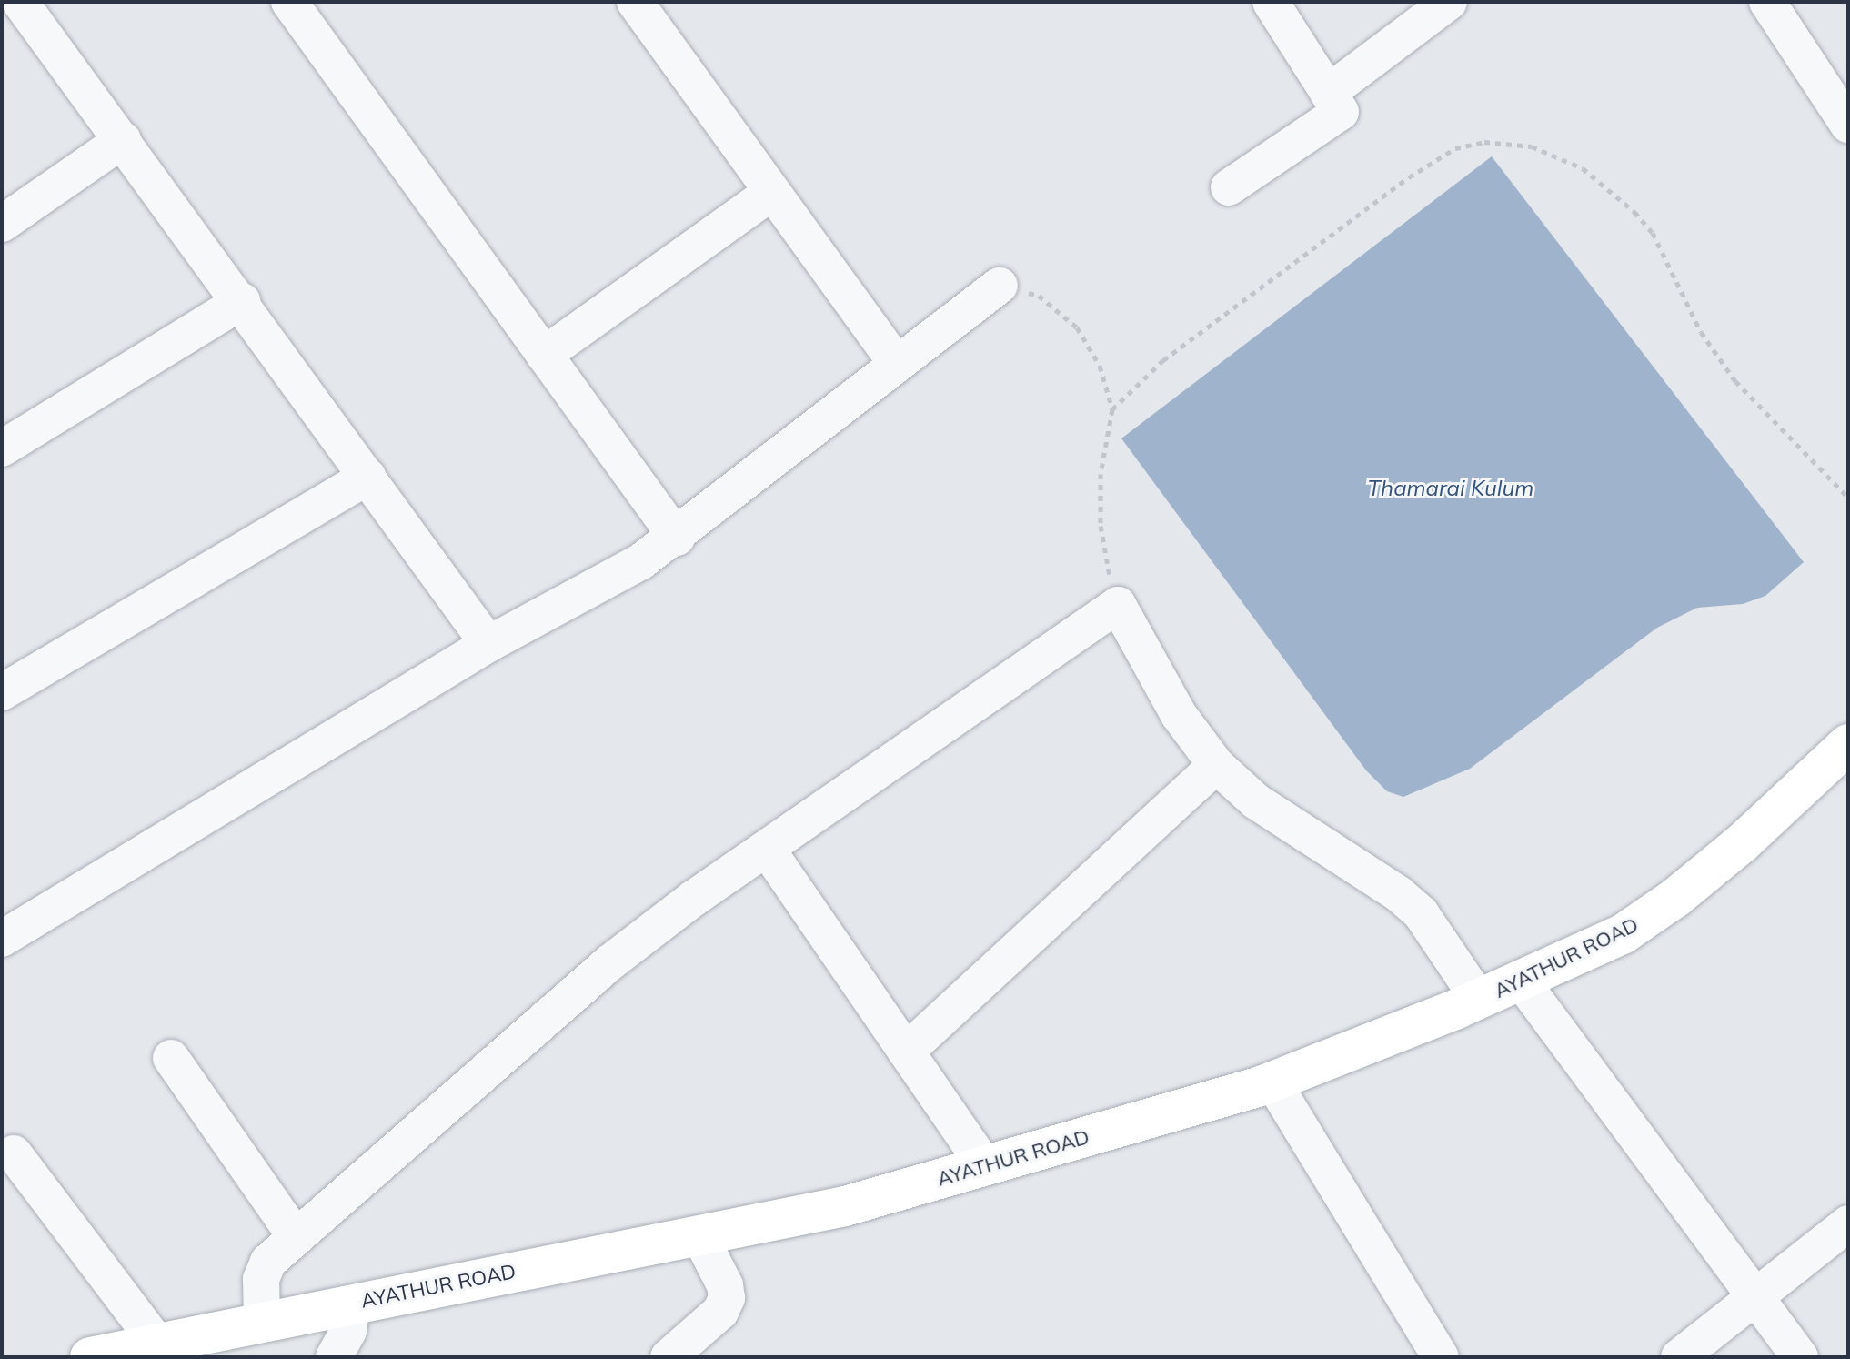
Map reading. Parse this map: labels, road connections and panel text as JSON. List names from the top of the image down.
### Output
{
  "streets": {
    "street": ["AYATHUR ROAD"]
  },
  "water": ["Thamarai Kulum"]
}
